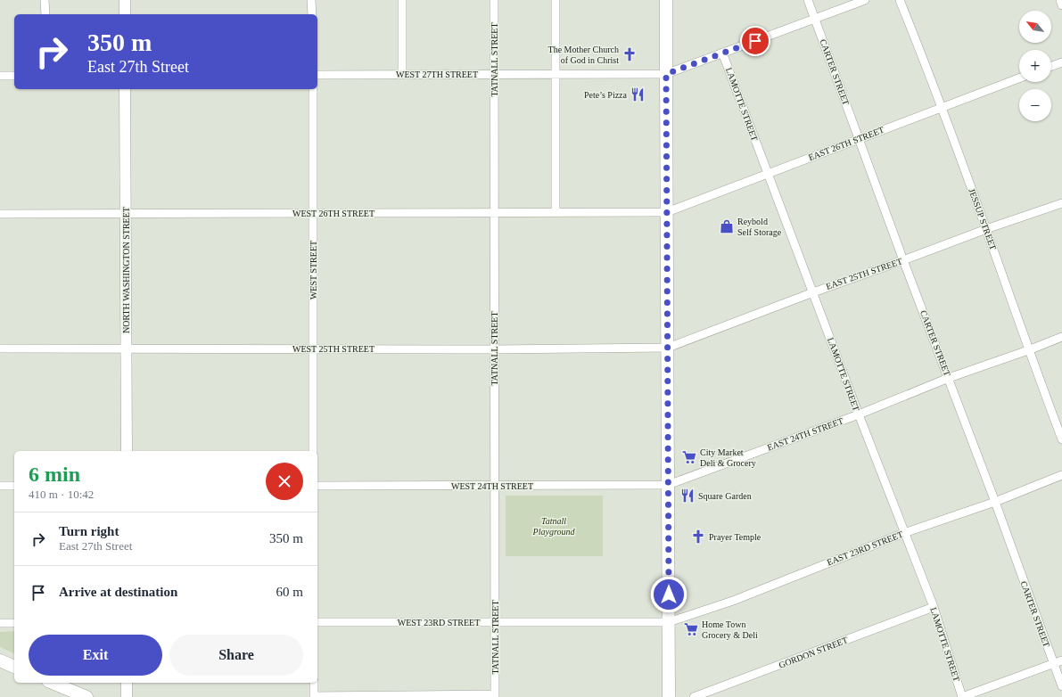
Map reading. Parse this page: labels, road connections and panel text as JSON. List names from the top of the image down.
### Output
{
  "streets": {
    "main road": ["NORTH WASHINGTON STREET"],
    "street": [
      "TATNALL STREET",
      "CARTER STREET",
      "WEST 27TH STREET",
      "LAMOTTE STREET",
      "EAST 26TH STREET",
      "WEST 26TH STREET",
      "JESSUP STREET",
      "WEST STREET",
      "EAST 25TH STREET",
      "WEST 25TH STREET",
      "EAST 24TH STREET",
      "WEST 24TH STREET",
      "EAST 23RD STREET",
      "WEST 23RD STREET",
      "GORDON STREET"
    ]
  },
  "crossings": [
    ["TATNALL STREET", "WEST 27TH STREET"],
    ["TATNALL STREET", "WEST 26TH STREET"],
    ["TATNALL STREET", "WEST 25TH STREET"],
    ["TATNALL STREET", "WEST 24TH STREET"],
    ["TATNALL STREET", "WEST 23RD STREET"],
    ["CARTER STREET", "EAST 26TH STREET"],
    ["CARTER STREET", "EAST 25TH STREET"],
    ["CARTER STREET", "EAST 24TH STREET"],
    ["CARTER STREET", "EAST 23RD STREET"],
    ["LAMOTTE STREET", "EAST 26TH STREET"],
    ["LAMOTTE STREET", "EAST 25TH STREET"],
    ["LAMOTTE STREET", "EAST 24TH STREET"],
    ["LAMOTTE STREET", "EAST 23RD STREET"],
    ["LAMOTTE STREET", "GORDON STREET"],
    ["EAST 26TH STREET", "WEST 26TH STREET"],
    ["EAST 26TH STREET", "JESSUP STREET"],
    ["WEST 26TH STREET", "NORTH WASHINGTON STREET"],
    ["WEST 26TH STREET", "WEST STREET"],
    ["JESSUP STREET", "EAST 25TH STREET"],
    ["JESSUP STREET", "EAST 24TH STREET"],
    ["NORTH WASHINGTON STREET", "WEST 25TH STREET"],
    ["WEST STREET", "WEST 25TH STREET"],
    ["EAST 25TH STREET", "WEST 25TH STREET"],
    ["EAST 24TH STREET", "WEST 24TH STREET"],
    ["EAST 23RD STREET", "WEST 23RD STREET"]
  ],
  "parks": ["Tatnall Playground"],
  "places": {
    "church": ["The Mother Church of God in Christ", "Prayer Temple"],
    "restaurant": ["Pete’s Pizza", "Square Garden"],
    "shop": ["Reybold Self Storage"],
    "supermarket": ["City Market Deli & Grocery", "Home Town Grocery & Deli"]
  },
  "north": "top left",
  "page": {
    "map_buttons": ["+", "−"],
    "turn": ["350 m", "East 27th Street"],
    "heading": ["6 min", "410 m · 10:42"],
    "list": [
      {
        "name": "Turn right",
        "note": "East 27th Street",
        "value": "350 m"
      },
      {
        "name": "Arrive at destination",
        "value": "60 m"
      }
    ],
    "buttons": ["Exit", "Share"]
  }
}
